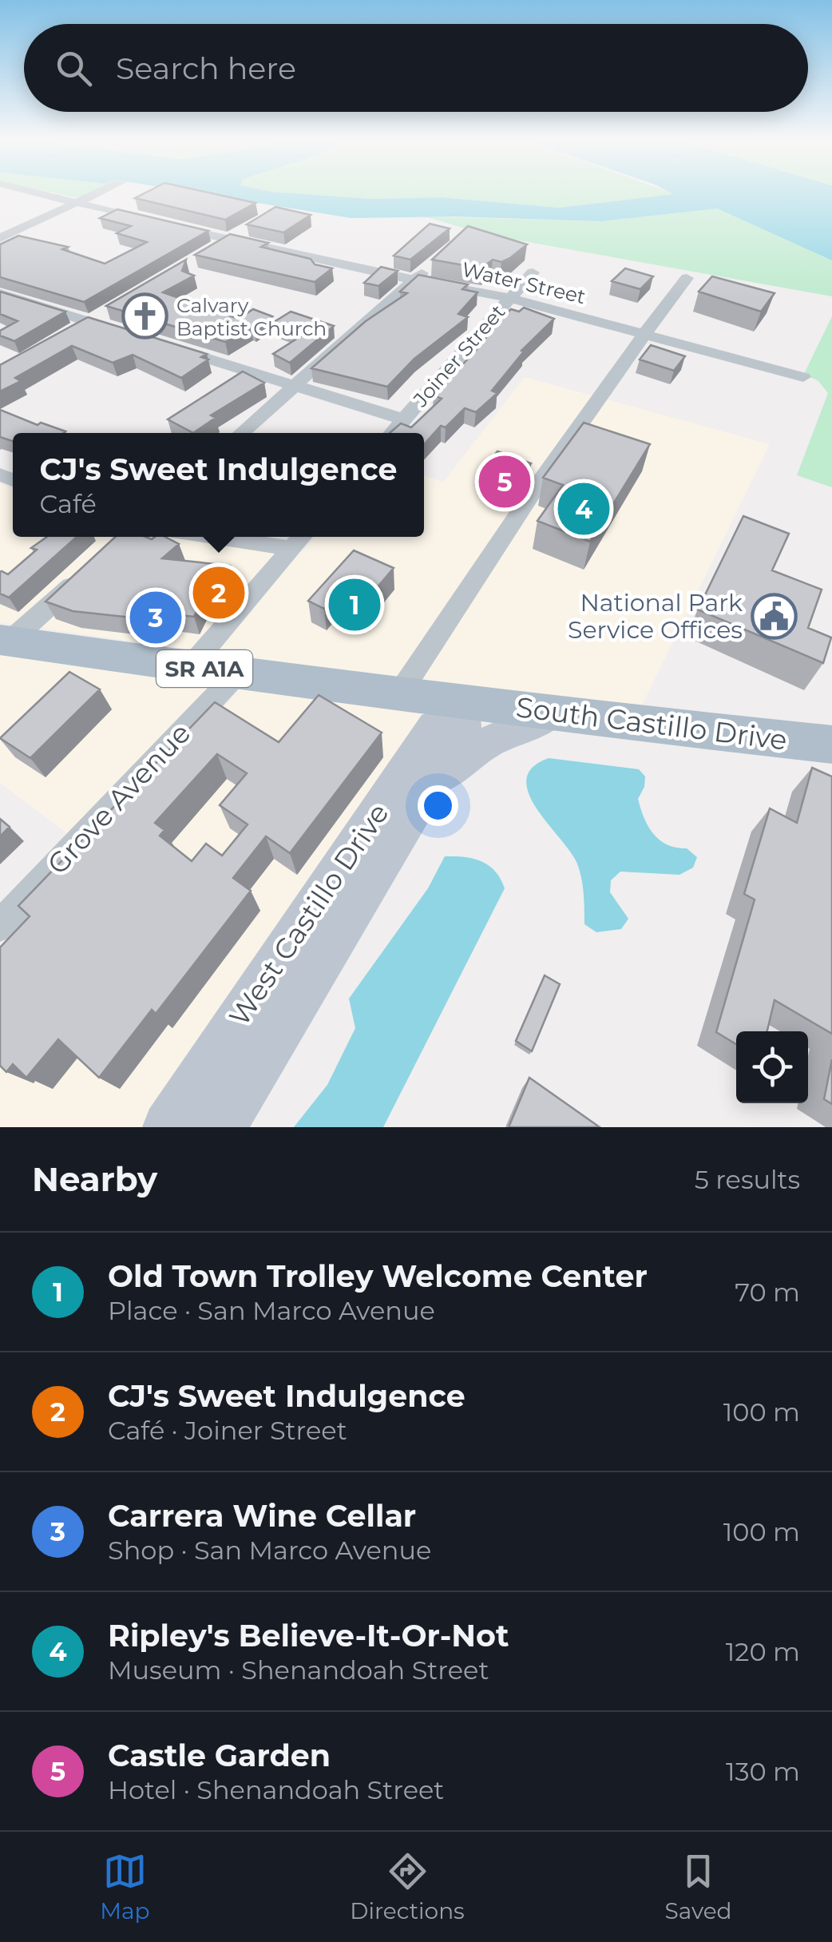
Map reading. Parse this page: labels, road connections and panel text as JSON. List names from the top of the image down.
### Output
{
  "streets": {
    "main road": ["SR A1A", "South Castillo Drive", "West Castillo Drive"],
    "street": ["Water Street", "Joiner Street", "Grove Avenue"]
  },
  "crossings": [
    ["Water Street", "Joiner Street"],
    ["SR A1A", "South Castillo Drive"],
    ["SR A1A", "Grove Avenue"],
    ["SR A1A", "West Castillo Drive"],
    ["South Castillo Drive", "West Castillo Drive"]
  ],
  "places": {
    "church": ["Calvary Baptist Church"],
    "public building": ["National Park Service Offices"]
  },
  "page": {
    "search": "Search here",
    "popup": ["CJ's Sweet Indulgence", "Café"],
    "pins": [
      "5",
      "4",
      "2",
      "1",
      "3"
    ],
    "heading": ["Nearby", "5 results"],
    "list": [
      {
        "mark": "1",
        "name": "Old Town Trolley Welcome Center",
        "note": "Place · San Marco Avenue",
        "value": "70 m"
      },
      {
        "mark": "2",
        "name": "CJ's Sweet Indulgence",
        "note": "Café · Joiner Street",
        "value": "100 m"
      },
      {
        "mark": "3",
        "name": "Carrera Wine Cellar",
        "note": "Shop · San Marco Avenue",
        "value": "100 m"
      },
      {
        "mark": "4",
        "name": "Ripley's Believe-It-Or-Not",
        "note": "Museum · Shenandoah Street",
        "value": "120 m"
      },
      {
        "mark": "5",
        "name": "Castle Garden",
        "note": "Hotel · Shenandoah Street",
        "value": "130 m"
      }
    ],
    "nav": ["Map", "Directions", "Saved"]
  }
}
